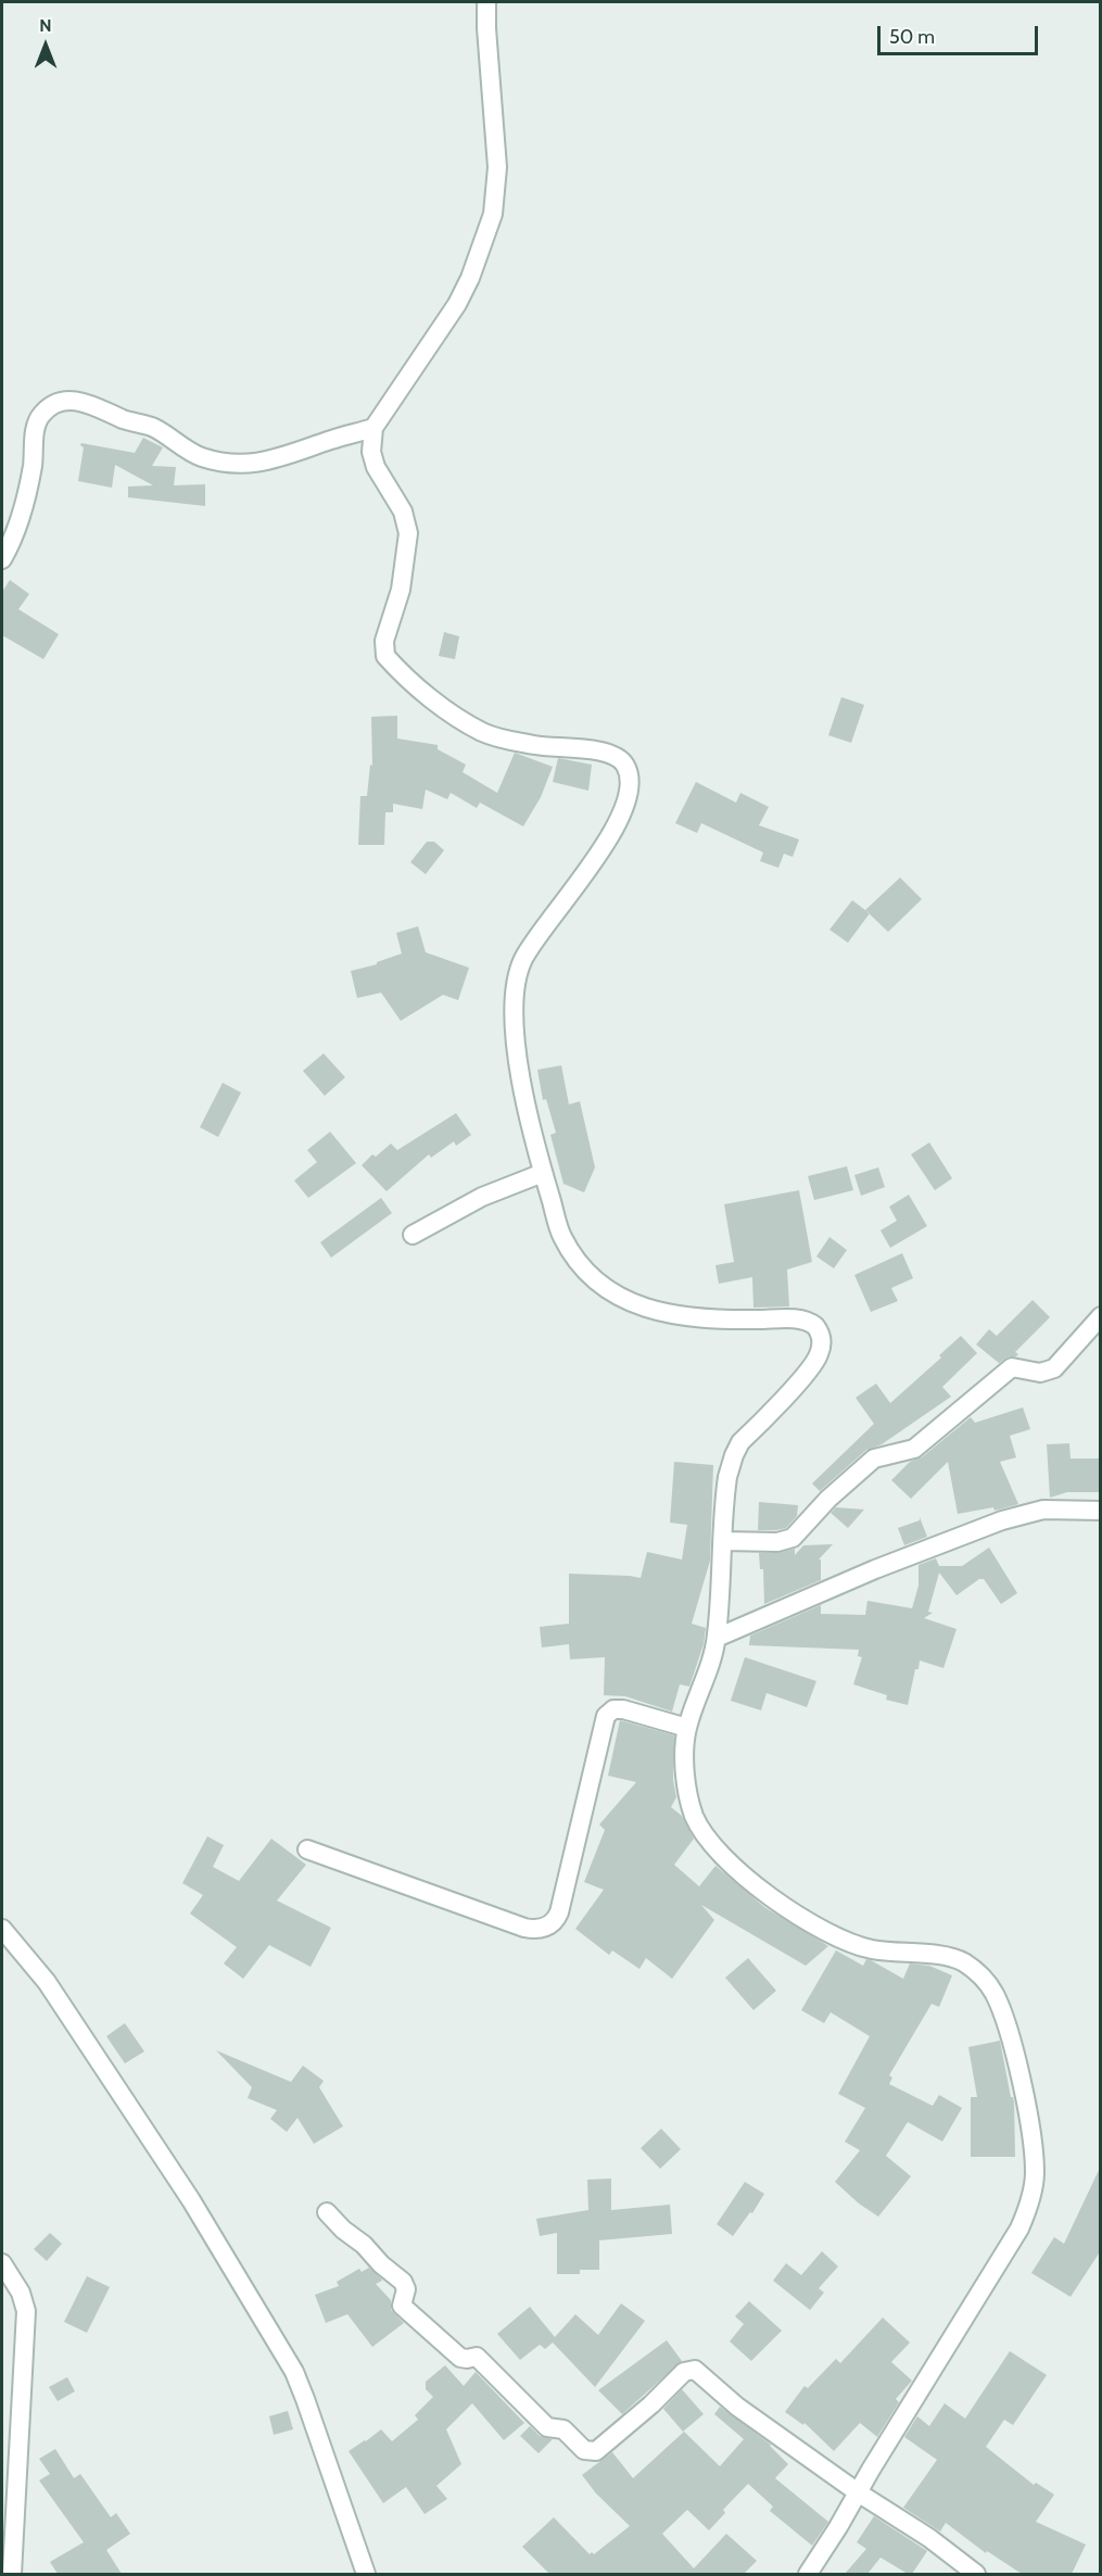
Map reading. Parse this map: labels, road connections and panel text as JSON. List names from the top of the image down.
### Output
{
  "scale_bar": "50 m",
  "north": "top"
}
